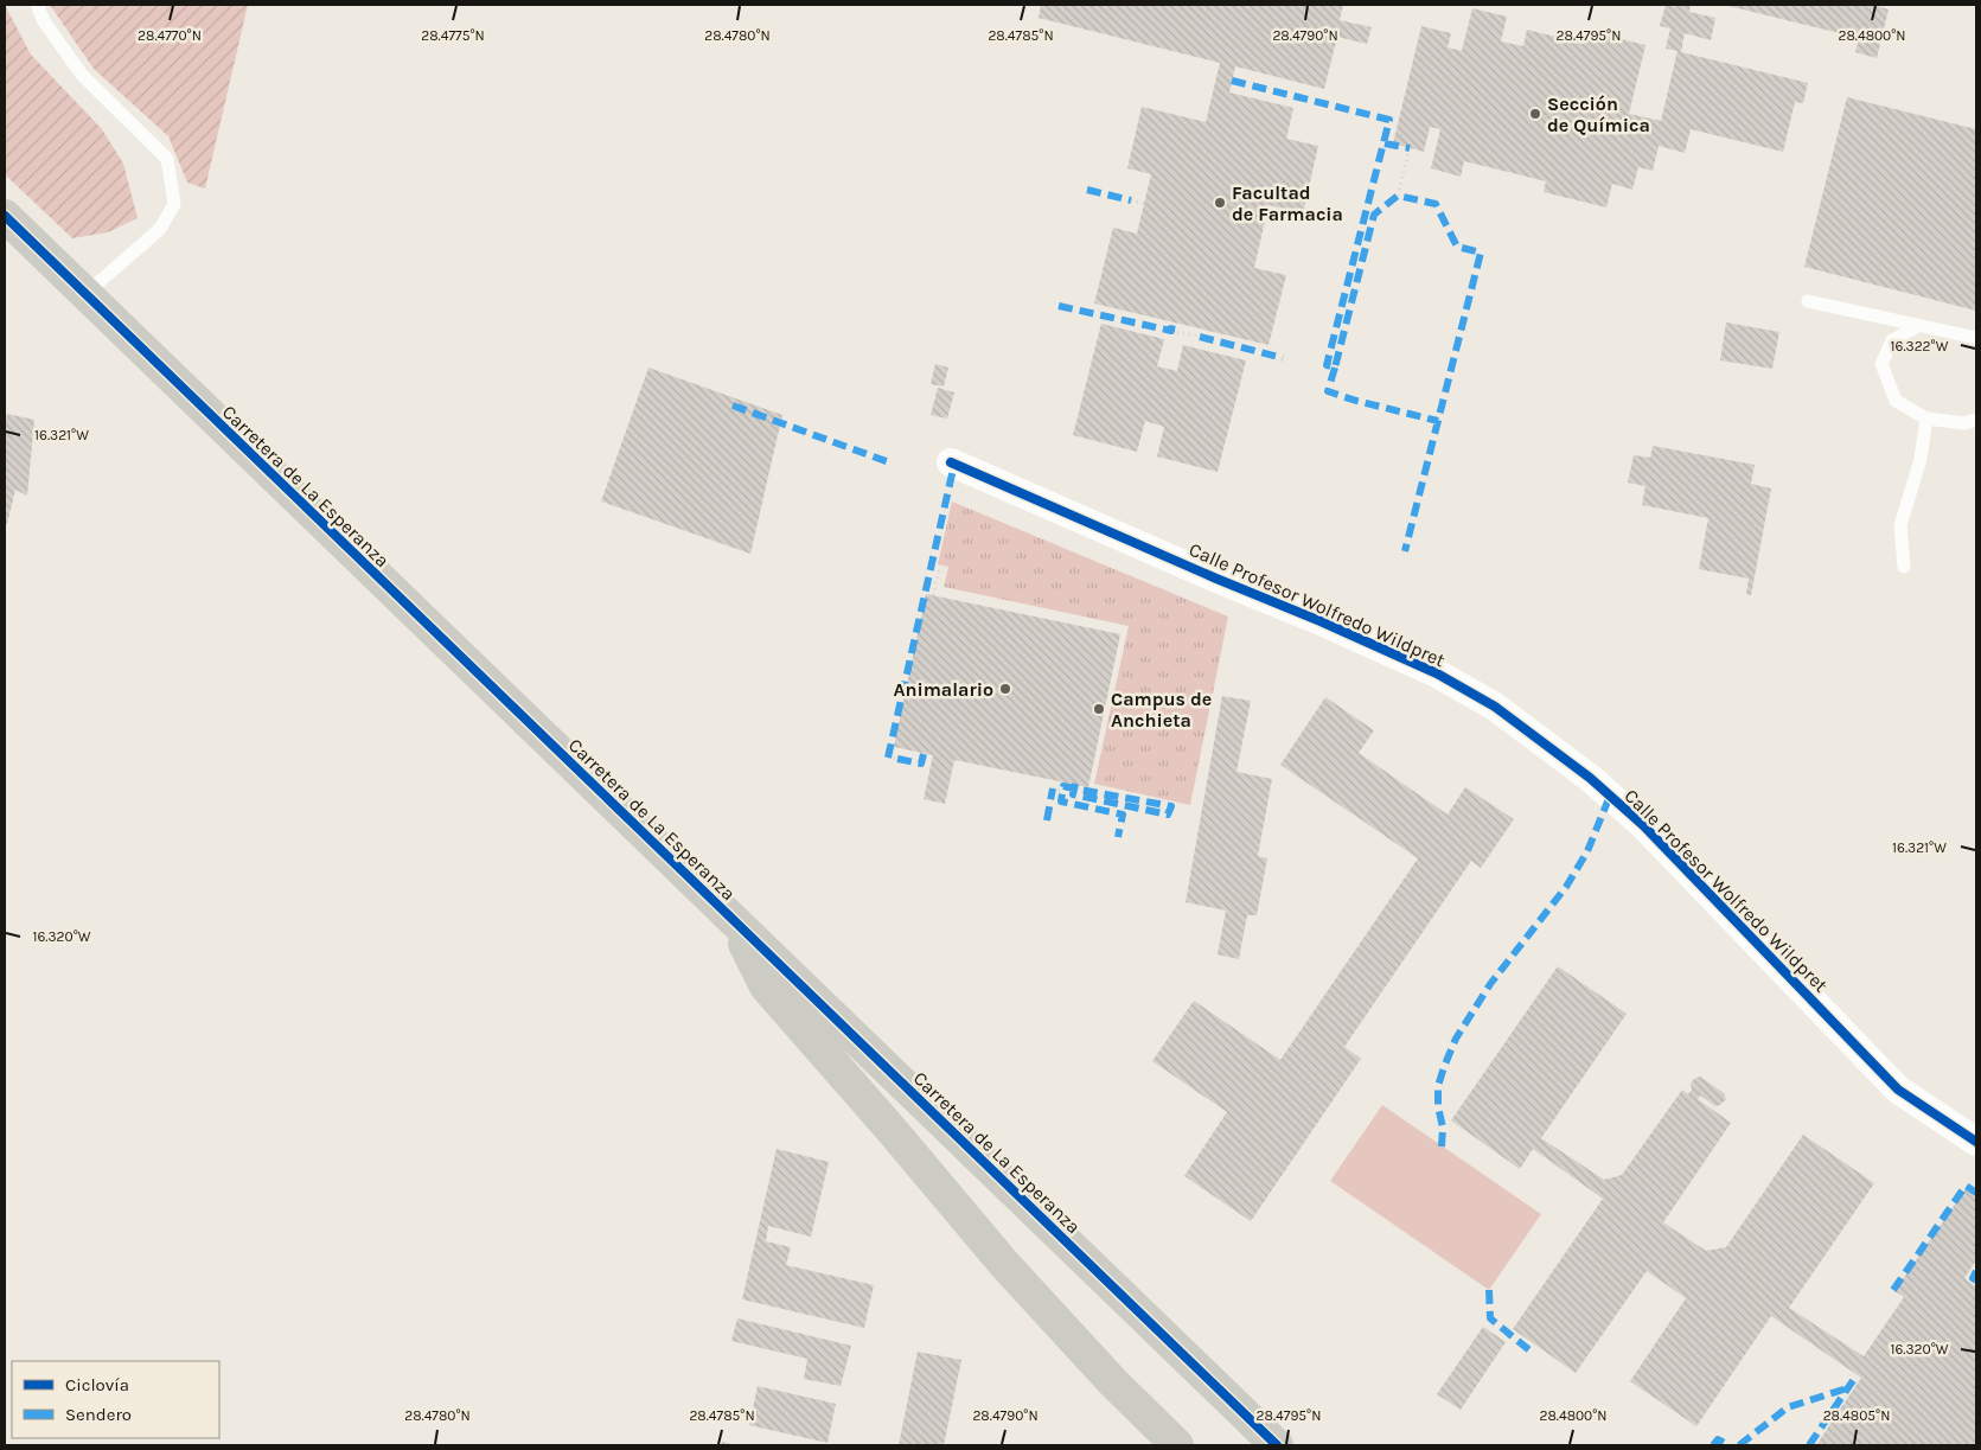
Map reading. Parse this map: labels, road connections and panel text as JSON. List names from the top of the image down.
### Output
{
  "streets": {
    "main road": ["Carretera de La Esperanza"],
    "street": ["Calle Profesor Wolfredo Wildpret"]
  },
  "places": [
    "Sección de Química",
    "Facultad de Farmacia",
    "Animalario",
    "Campus de Anchieta"
  ],
  "legend": ["Ciclovía", "Sendero"],
  "coordinates": [
    "28.4770°N",
    "28.4775°N",
    "28.4780°N",
    "28.4785°N",
    "28.4790°N",
    "28.4795°N",
    "28.4800°N",
    "16.322°W",
    "16.321°W",
    "16.320°W",
    "28.4805°N"
  ]
}
